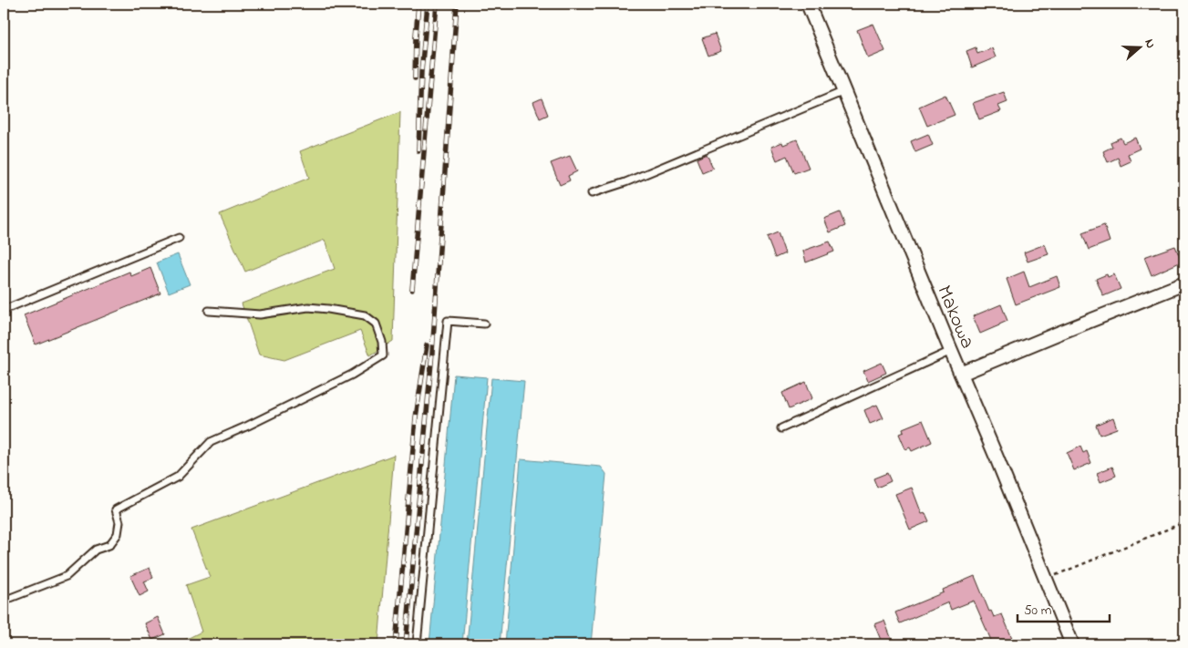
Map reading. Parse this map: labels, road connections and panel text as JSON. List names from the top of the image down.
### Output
{
  "streets": {
    "street": ["Makowa"]
  },
  "scale_bar": "50 m",
  "north": "right"
}
